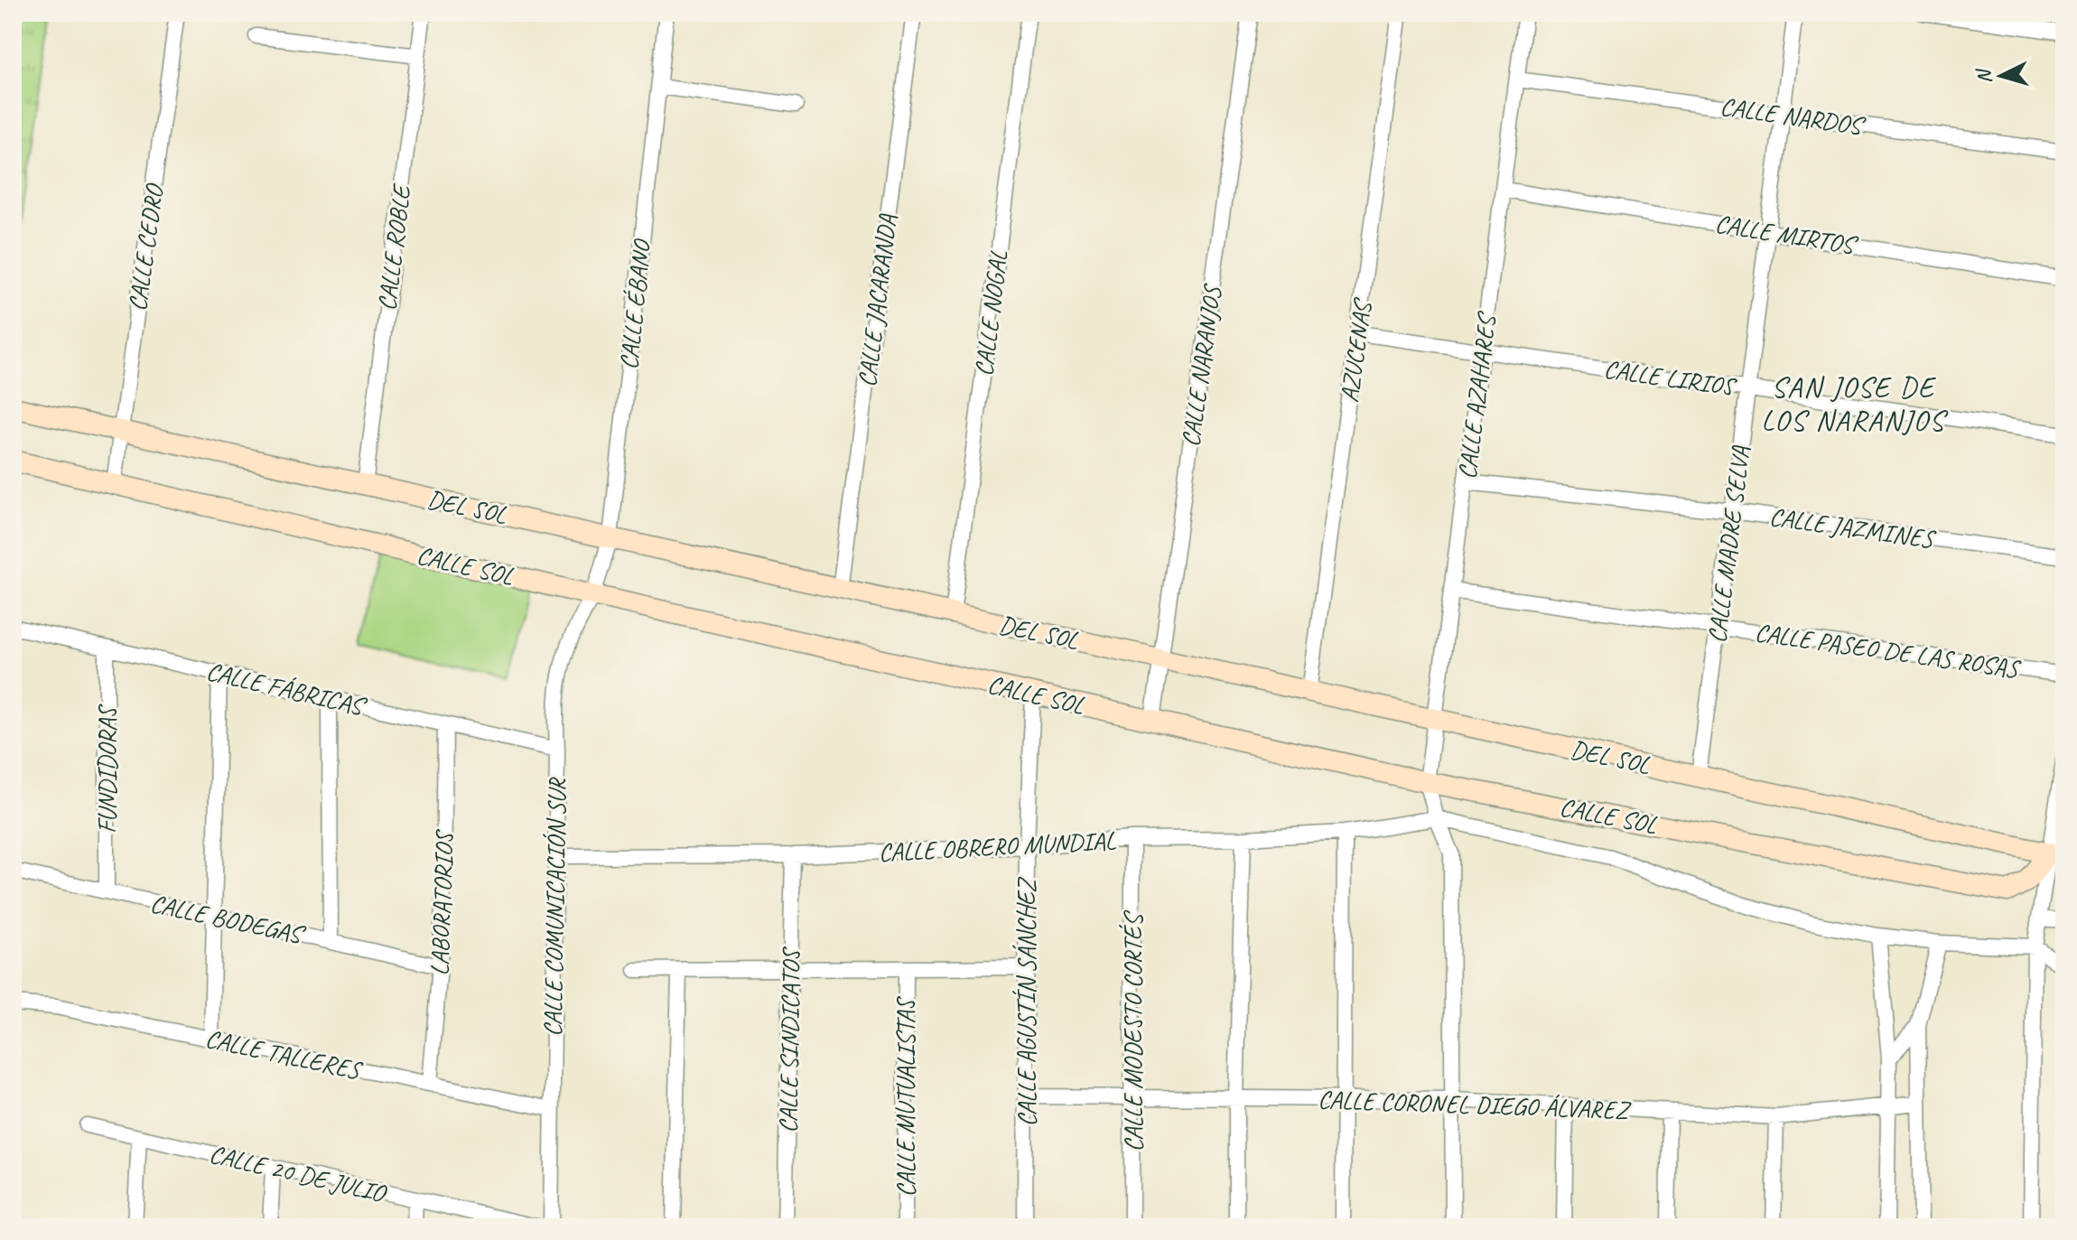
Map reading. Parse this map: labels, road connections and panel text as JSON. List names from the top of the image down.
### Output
{
  "streets": {
    "street": [
      "CALLE NARDOS",
      "CALLE MIRTOS",
      "CALLE CEDRO",
      "CALLE ROBLE",
      "CALLE JACARANDA",
      "CALLE ÉBANO",
      "CALLE NOGAL",
      "AZUCENAS",
      "CALLE NARANJOS",
      "CALLE LIRIOS",
      "CALLE AZAHARES",
      "DEL SOL",
      "CALLE JAZMINES",
      "CALLE MADRE SELVA",
      "CALLE SOL",
      "CALLE PASEO DE LAS ROSAS",
      "CALLE FÁBRICAS",
      "FUNDIDORAS",
      "CALLE OBRERO MUNDIAL",
      "LABORATORIOS",
      "CALLE COMUNICACIÓN SUR",
      "CALLE BODEGAS",
      "CALLE AGUSTÍN SÁNCHEZ",
      "CALLE MODESTO CORTÉS",
      "CALLE SINDICATOS",
      "CALLE TALLERES",
      "CALLE MUTUALISTAS",
      "CALLE CORONEL DIEGO ÁLVAREZ",
      "CALLE 20 DE JULIO"
    ]
  },
  "crossings": [
    ["CALLE NARDOS", "CALLE AZAHARES"],
    ["CALLE NARDOS", "CALLE MADRE SELVA"],
    ["CALLE MIRTOS", "CALLE AZAHARES"],
    ["CALLE MIRTOS", "CALLE MADRE SELVA"],
    ["CALLE CEDRO", "DEL SOL"],
    ["CALLE CEDRO", "CALLE SOL"],
    ["CALLE ROBLE", "DEL SOL"],
    ["CALLE JACARANDA", "DEL SOL"],
    ["CALLE ÉBANO", "DEL SOL"],
    ["CALLE ÉBANO", "CALLE SOL"],
    ["CALLE ÉBANO", "CALLE COMUNICACIÓN SUR"],
    ["CALLE NOGAL", "DEL SOL"],
    ["AZUCENAS", "CALLE LIRIOS"],
    ["AZUCENAS", "DEL SOL"],
    ["CALLE NARANJOS", "DEL SOL"],
    ["CALLE NARANJOS", "CALLE SOL"],
    ["CALLE LIRIOS", "CALLE AZAHARES"],
    ["CALLE LIRIOS", "CALLE MADRE SELVA"],
    ["CALLE AZAHARES", "DEL SOL"],
    ["CALLE AZAHARES", "CALLE JAZMINES"],
    ["CALLE AZAHARES", "CALLE SOL"],
    ["CALLE AZAHARES", "CALLE PASEO DE LAS ROSAS"],
    ["DEL SOL", "CALLE MADRE SELVA"],
    ["DEL SOL", "CALLE SOL"],
    ["CALLE JAZMINES", "CALLE MADRE SELVA"],
    ["CALLE MADRE SELVA", "CALLE PASEO DE LAS ROSAS"],
    ["CALLE SOL", "CALLE COMUNICACIÓN SUR"],
    ["CALLE SOL", "CALLE AGUSTÍN SÁNCHEZ"],
    ["CALLE FÁBRICAS", "FUNDIDORAS"],
    ["CALLE FÁBRICAS", "LABORATORIOS"],
    ["CALLE FÁBRICAS", "CALLE COMUNICACIÓN SUR"],
    ["FUNDIDORAS", "CALLE BODEGAS"],
    ["CALLE OBRERO MUNDIAL", "CALLE COMUNICACIÓN SUR"],
    ["CALLE OBRERO MUNDIAL", "CALLE AGUSTÍN SÁNCHEZ"],
    ["CALLE OBRERO MUNDIAL", "CALLE MODESTO CORTÉS"],
    ["CALLE OBRERO MUNDIAL", "CALLE SINDICATOS"],
    ["LABORATORIOS", "CALLE BODEGAS"],
    ["LABORATORIOS", "CALLE TALLERES"],
    ["CALLE COMUNICACIÓN SUR", "CALLE TALLERES"],
    ["CALLE AGUSTÍN SÁNCHEZ", "CALLE MUTUALISTAS"],
    ["CALLE AGUSTÍN SÁNCHEZ", "CALLE CORONEL DIEGO ÁLVAREZ"],
    ["CALLE MODESTO CORTÉS", "CALLE CORONEL DIEGO ÁLVAREZ"],
    ["CALLE SINDICATOS", "CALLE MUTUALISTAS"]
  ],
  "districts": ["SAN JOSE DE LOS NARANJOS"],
  "north": "left"
}
